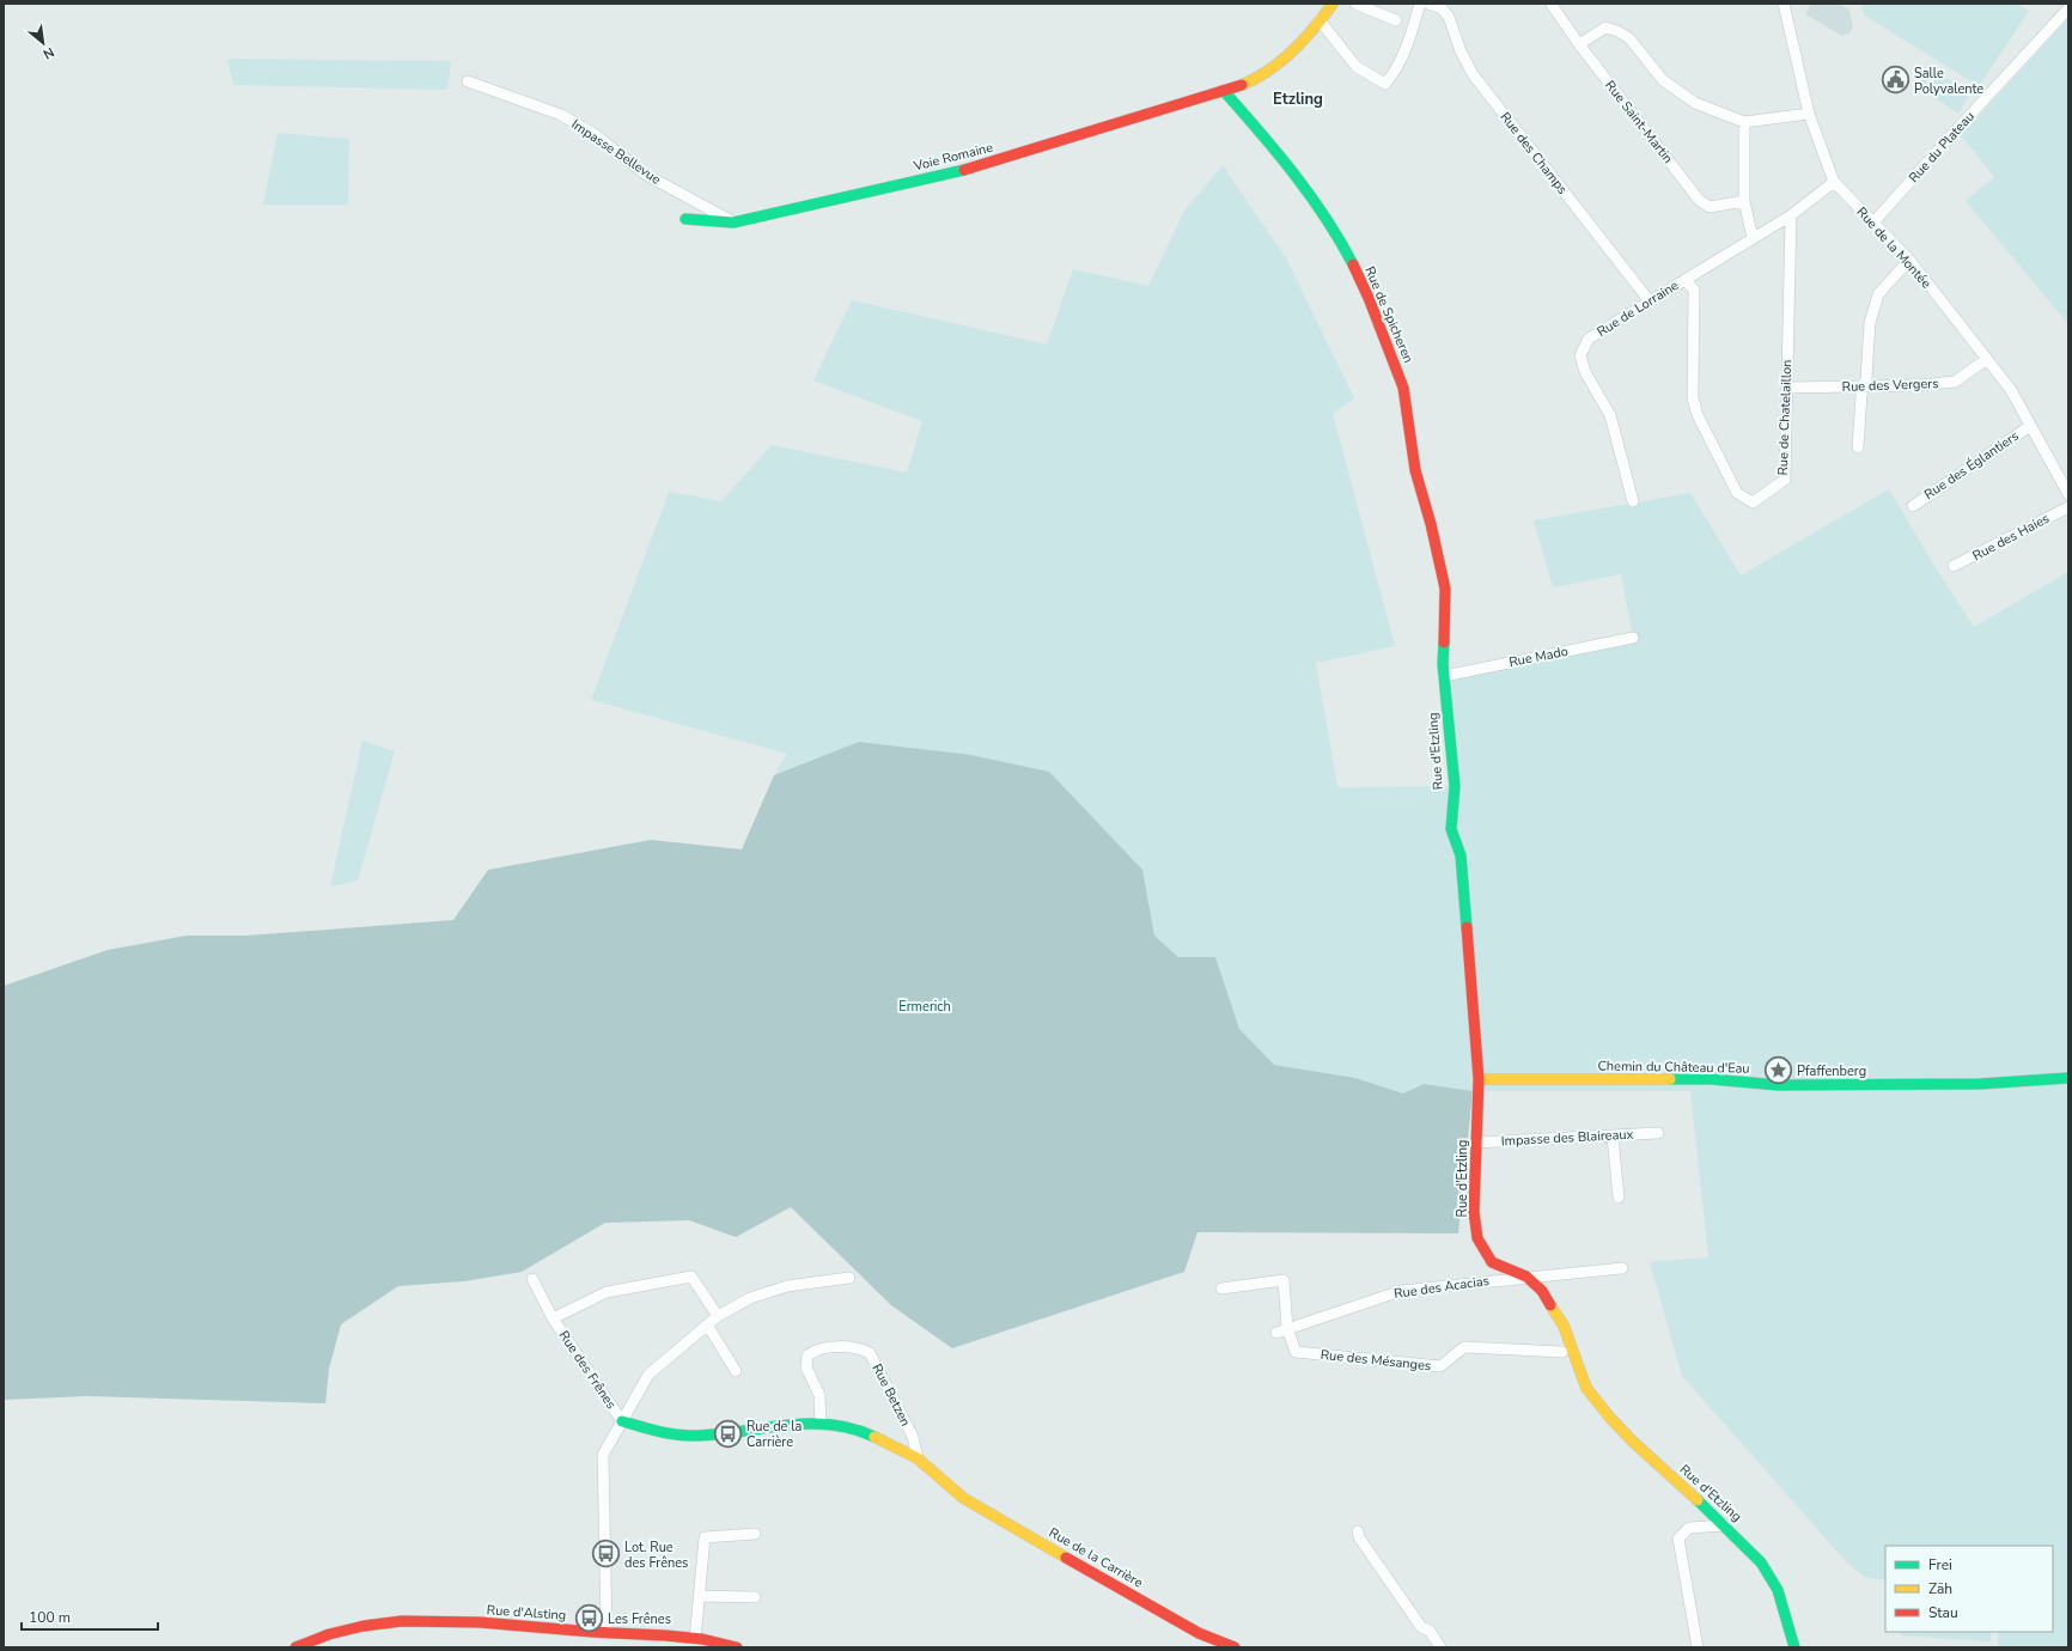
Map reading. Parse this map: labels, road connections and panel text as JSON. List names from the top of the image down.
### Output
{
  "streets": {
    "street": [
      "Rue Saint-Martin",
      "Rue du Plateau",
      "Impasse Bellevue",
      "Rue des Champs",
      "Voie Romaine",
      "Rue de la Montée",
      "Rue de Lorraine",
      "Rue de Spicheren",
      "Rue des Vergers",
      "Rue de Chatelaillon",
      "Rue des Églantiers",
      "Rue des Haies",
      "Rue Mado",
      "Rue d'Etzling",
      "Chemin du Château d'Eau",
      "Impasse des Blaireaux",
      "Rue des Acacias",
      "Rue des Mésanges",
      "Rue des Frênes",
      "Rue Betzen",
      "Rue de la Carrière",
      "Rue d'Alsting"
    ]
  },
  "crossings": [
    ["Rue du Plateau", "Rue de la Montée"],
    ["Impasse Bellevue", "Voie Romaine"],
    ["Rue des Champs", "Rue de Lorraine"],
    ["Voie Romaine", "Rue de Spicheren"],
    ["Rue de la Montée", "Rue de Lorraine"],
    ["Rue de la Montée", "Rue des Vergers"],
    ["Rue de la Montée", "Rue des Églantiers"],
    ["Rue de Lorraine", "Rue de Chatelaillon"],
    ["Rue de Spicheren", "Rue d'Etzling"],
    ["Rue des Vergers", "Rue de Chatelaillon"],
    ["Rue Mado", "Rue d'Etzling"],
    ["Rue d'Etzling", "Chemin du Château d'Eau"],
    ["Rue d'Etzling", "Impasse des Blaireaux"],
    ["Rue d'Etzling", "Rue des Acacias"],
    ["Rue des Acacias", "Rue des Mésanges"],
    ["Rue des Frênes", "Rue de la Carrière"],
    ["Rue des Frênes", "Rue d'Alsting"],
    ["Rue Betzen", "Rue de la Carrière"]
  ],
  "districts": ["Etzling"],
  "parks": ["Ermerich"],
  "places": {
    "public building": ["Salle Polyvalente"],
    "place": ["Pfaffenberg"],
    "bus stop": ["Rue de la Carrière", "Lot. Rue des Frênes", "Les Frênes"]
  },
  "legend": ["Frei", "Zäh", "Stau"],
  "scale_bar": "100 m",
  "north": "bottom right"
}
